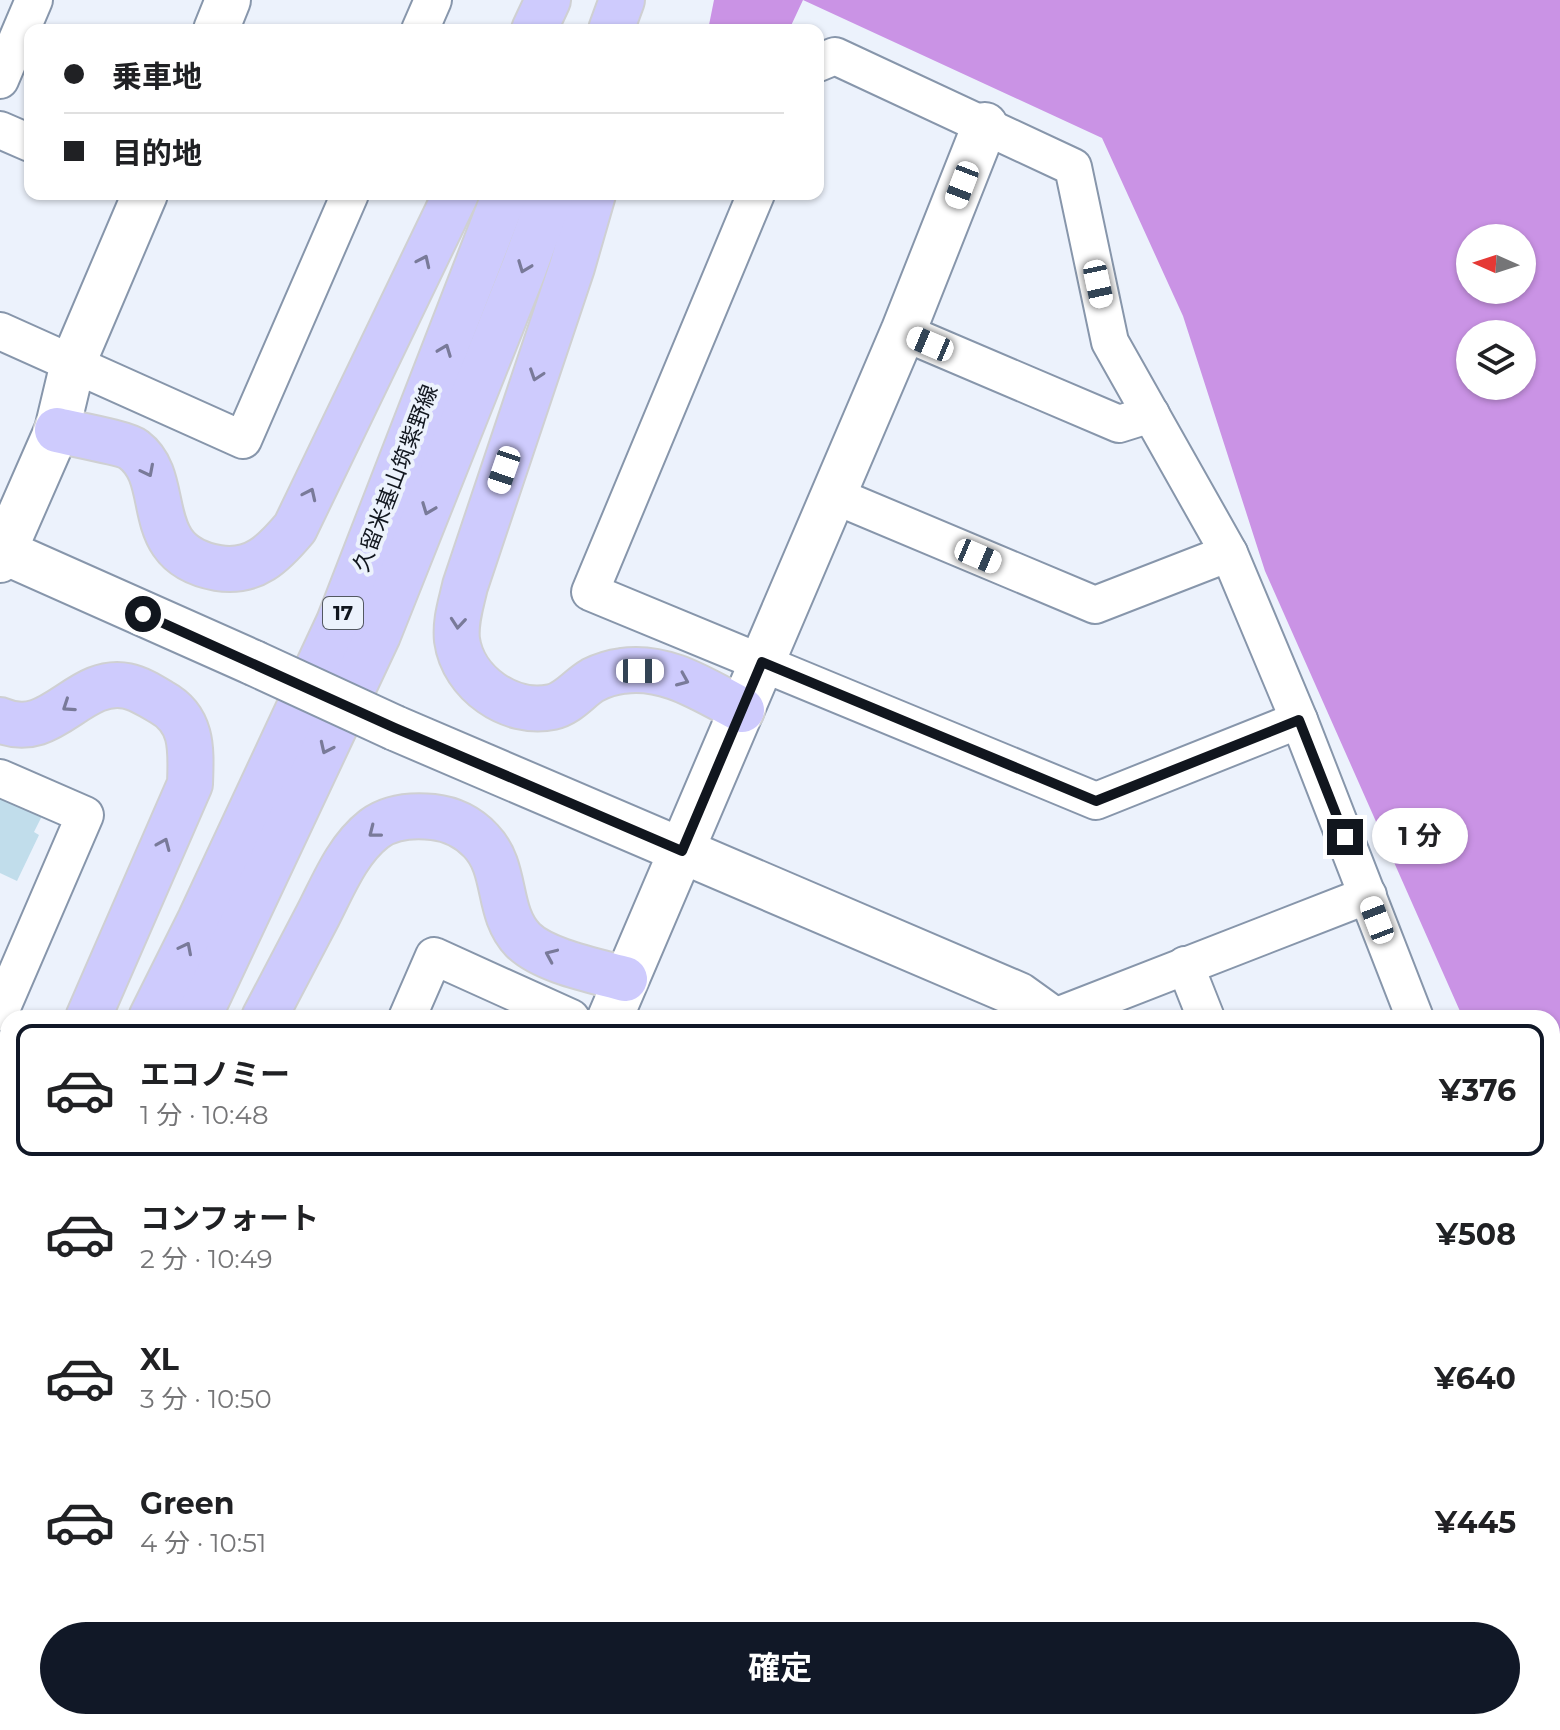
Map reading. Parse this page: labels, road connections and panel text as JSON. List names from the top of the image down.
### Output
{
  "streets": {
    "main road": ["久留米基山筑紫野線", "17"]
  },
  "north": "left",
  "page": {
    "banner": ["乗車地", "目的地"],
    "bubble": "1 分",
    "list": [
      {
        "name": "エコノミー",
        "note": "1 分 · 10:48",
        "value": "¥376"
      },
      {
        "name": "コンフォート",
        "note": "2 分 · 10:49",
        "value": "¥508"
      },
      {
        "name": "XL",
        "note": "3 分 · 10:50",
        "value": "¥640"
      },
      {
        "name": "Green",
        "note": "4 分 · 10:51",
        "value": "¥445"
      }
    ],
    "buttons": "確定"
  }
}
